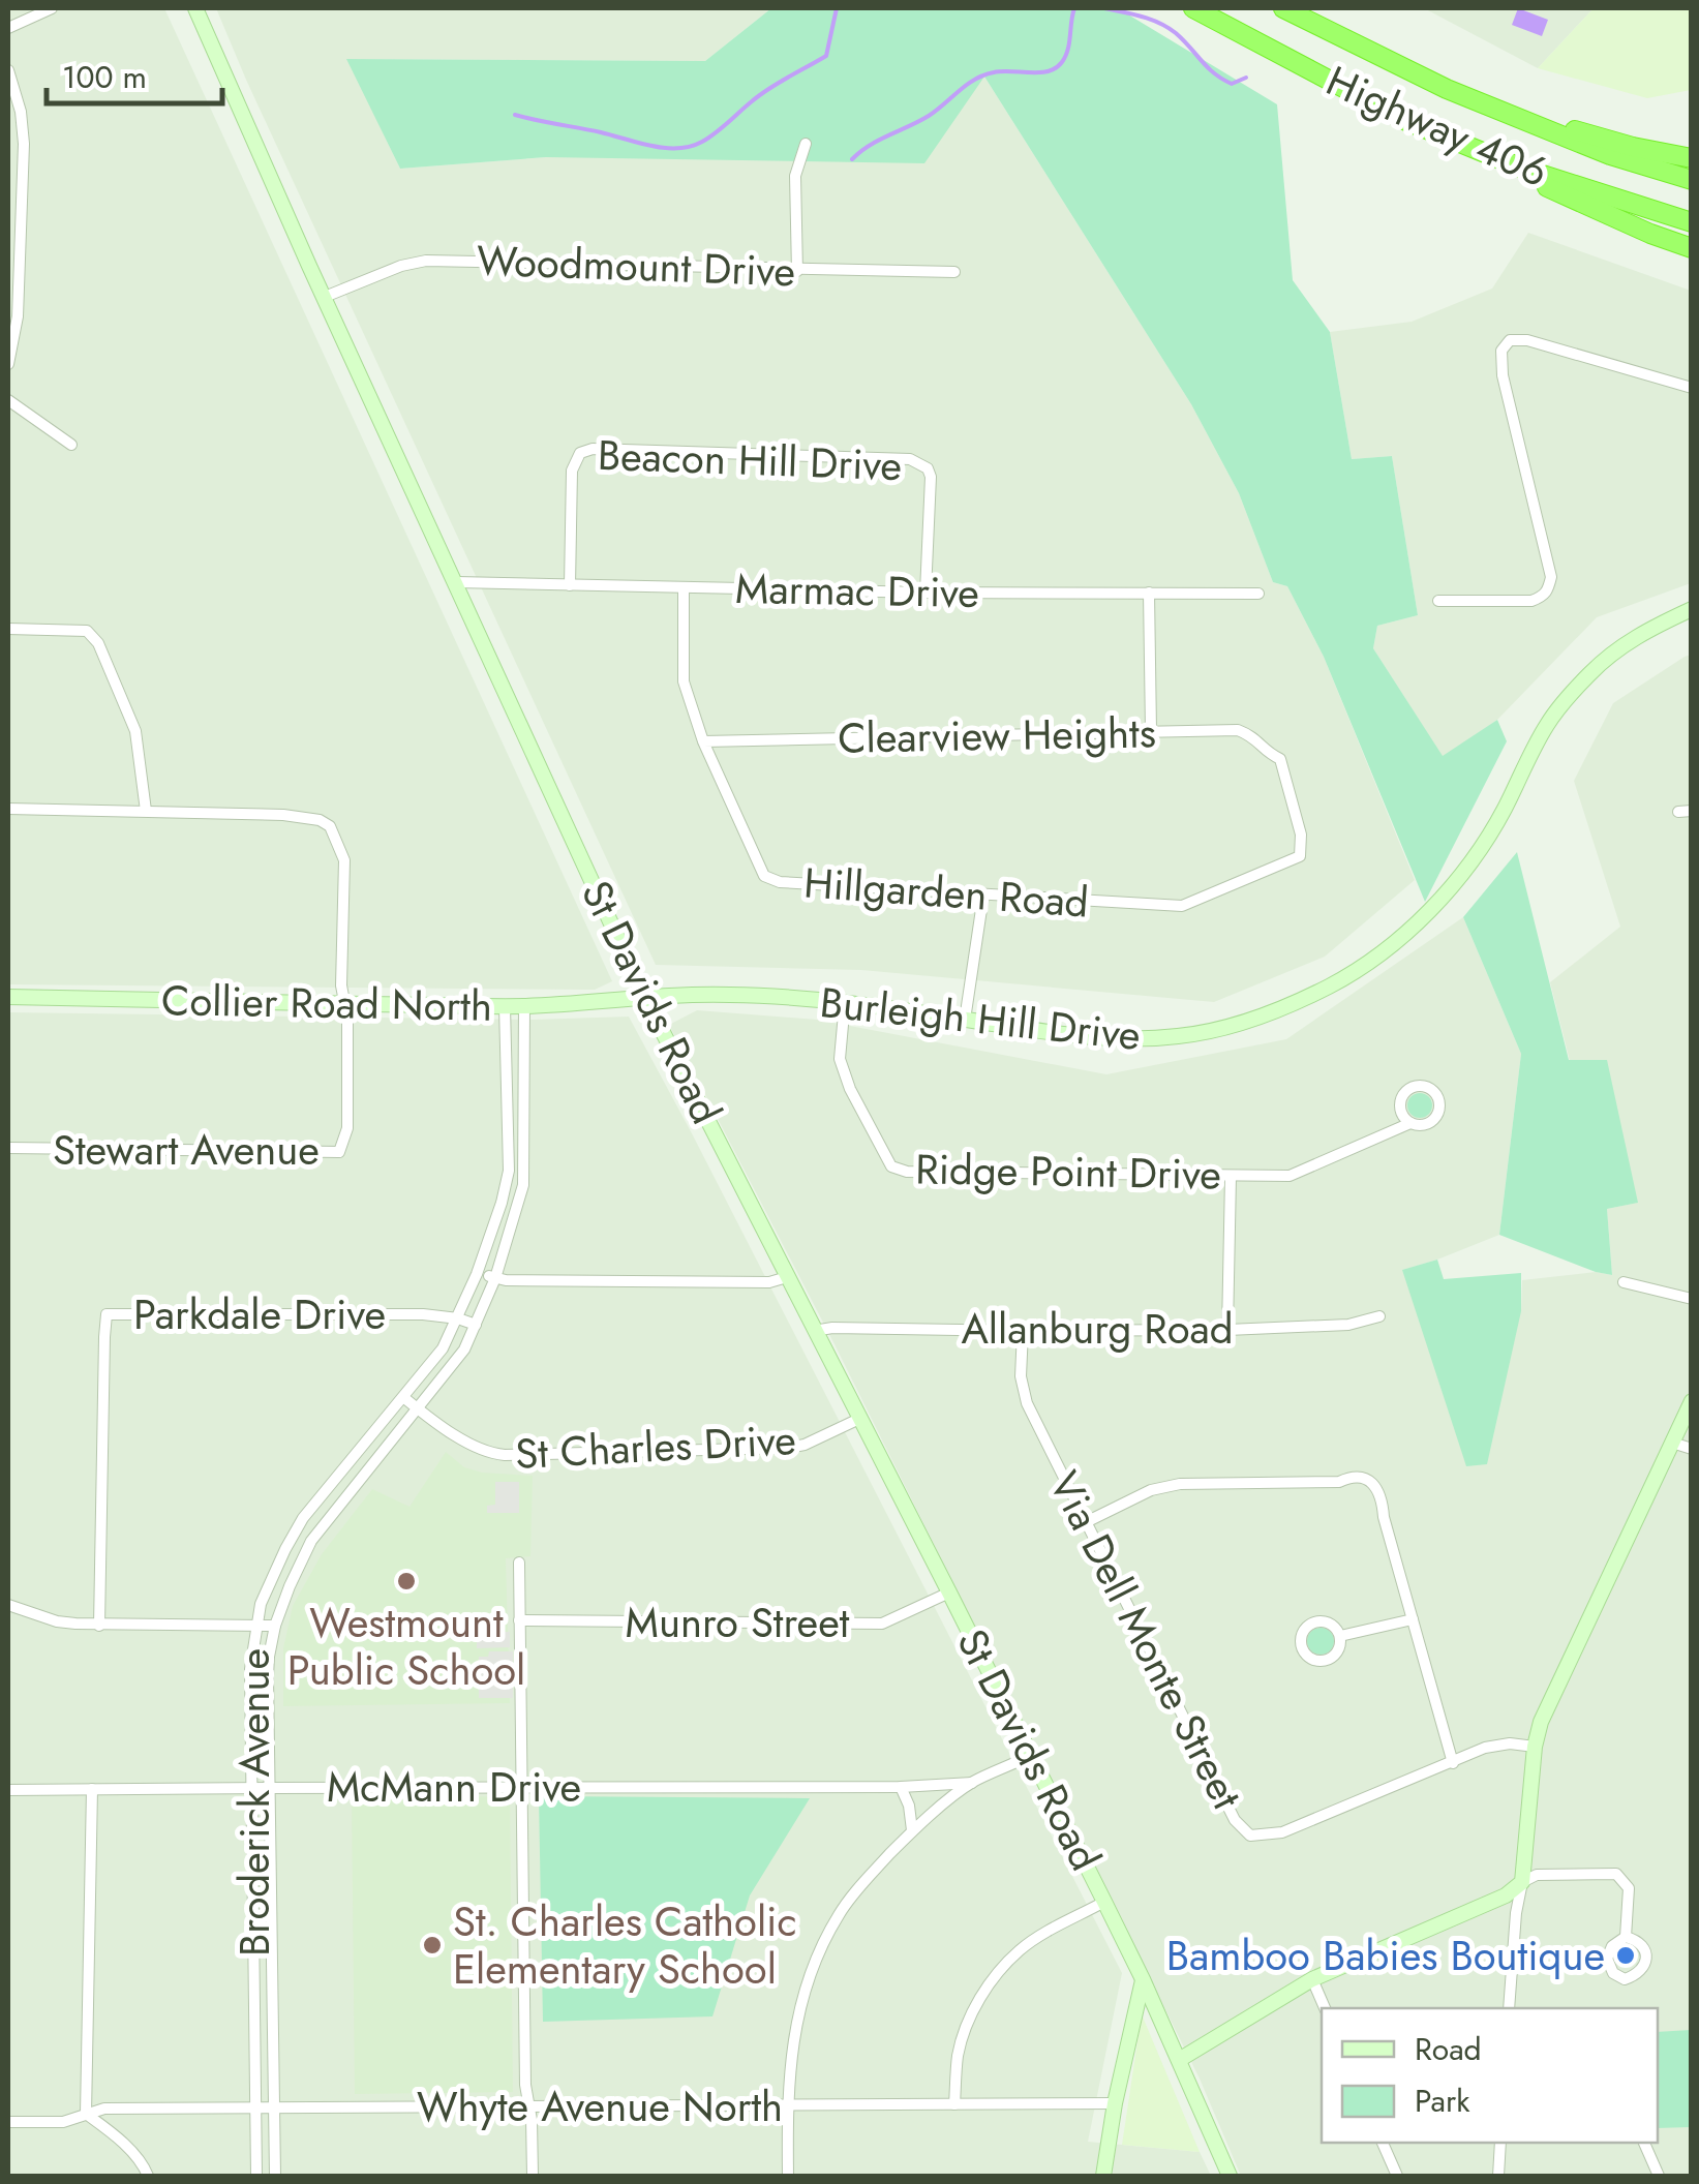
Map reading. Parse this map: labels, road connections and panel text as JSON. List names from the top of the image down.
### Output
{
  "streets": {
    "highway": ["Highway 406"],
    "main road": ["St Davids Road", "Collier Road North", "Burleigh Hill Drive"],
    "street": [
      "Woodmount Drive",
      "Beacon Hill Drive",
      "Marmac Drive",
      "Clearview Heights",
      "Hillgarden Road",
      "Stewart Avenue",
      "Ridge Point Drive",
      "Parkdale Drive",
      "Allanburg Road",
      "St Charles Drive",
      "Munro Street",
      "Via Dell Monte Street",
      "McMann Drive",
      "Broderick Avenue",
      "Whyte Avenue North"
    ]
  },
  "crossings": [
    ["Woodmount Drive", "St Davids Road"],
    ["Beacon Hill Drive", "Marmac Drive"],
    ["Marmac Drive", "Hillgarden Road"],
    ["Marmac Drive", "St Davids Road"],
    ["Clearview Heights", "Hillgarden Road"],
    ["St Davids Road", "Collier Road North"],
    ["St Davids Road", "Burleigh Hill Drive"],
    ["St Davids Road", "Allanburg Road"],
    ["St Davids Road", "St Charles Drive"],
    ["St Davids Road", "Munro Street"],
    ["Collier Road North", "Burleigh Hill Drive"],
    ["Collier Road North", "Stewart Avenue"],
    ["Collier Road North", "Broderick Avenue"],
    ["Burleigh Hill Drive", "Ridge Point Drive"],
    ["Parkdale Drive", "Broderick Avenue"],
    ["Allanburg Road", "Via Dell Monte Street"],
    ["St Charles Drive", "Broderick Avenue"],
    ["McMann Drive", "Broderick Avenue"],
    ["Broderick Avenue", "Whyte Avenue North"]
  ],
  "places": ["Westmount Public School", "St. Charles Catholic Elementary School", "Bamboo Babies Boutique"],
  "legend": ["Road", "Park"],
  "scale_bar": "100 m"
}
